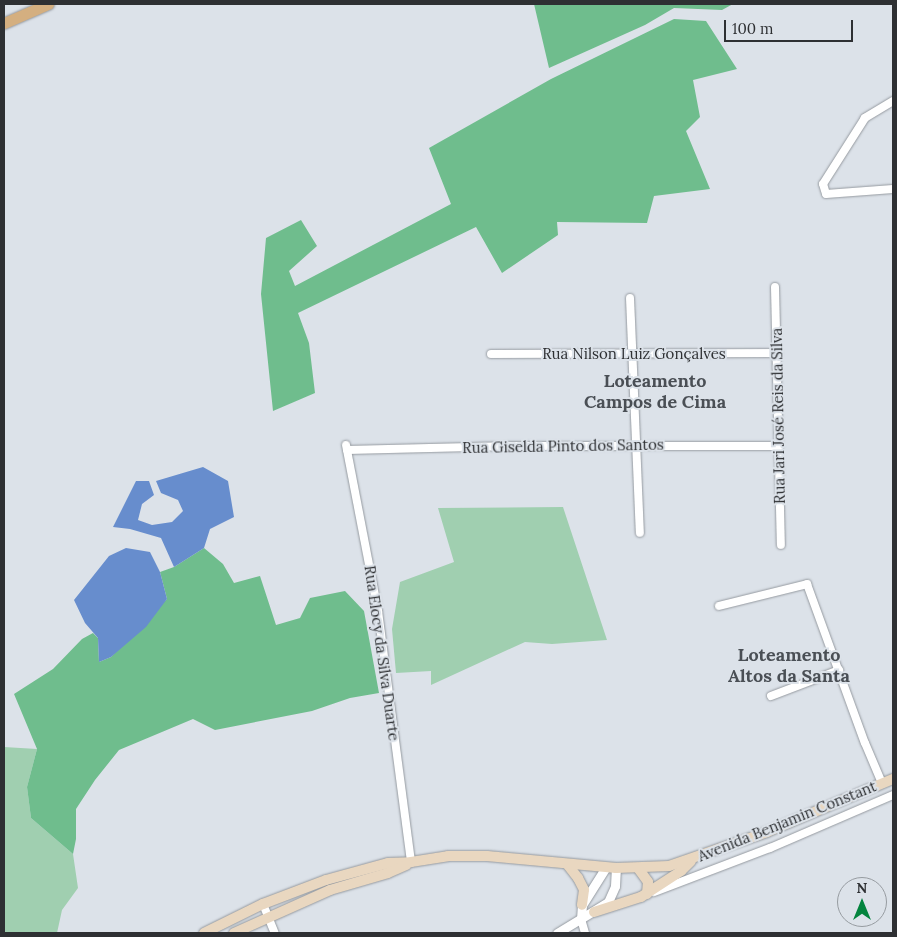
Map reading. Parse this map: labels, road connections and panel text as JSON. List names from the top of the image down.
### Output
{
  "streets": {
    "main road": ["Avenida Benjamin Constant"],
    "street": [
      "Rua Nilson Luiz Gonçalves",
      "Rua Jari José Reis da Silva",
      "Rua Giselda Pinto dos Santos",
      "Rua Elocy da Silva Duarte"
    ]
  },
  "crossings": [
    ["Rua Nilson Luiz Gonçalves", "Rua Jari José Reis da Silva"],
    ["Rua Jari José Reis da Silva", "Rua Giselda Pinto dos Santos"],
    ["Rua Giselda Pinto dos Santos", "Rua Elocy da Silva Duarte"],
    ["Rua Elocy da Silva Duarte", "Avenida Benjamin Constant"]
  ],
  "districts": ["Loteamento Campos de Cima", "Loteamento Altos da Santa"],
  "scale_bar": "100 m",
  "north": "top"
}
